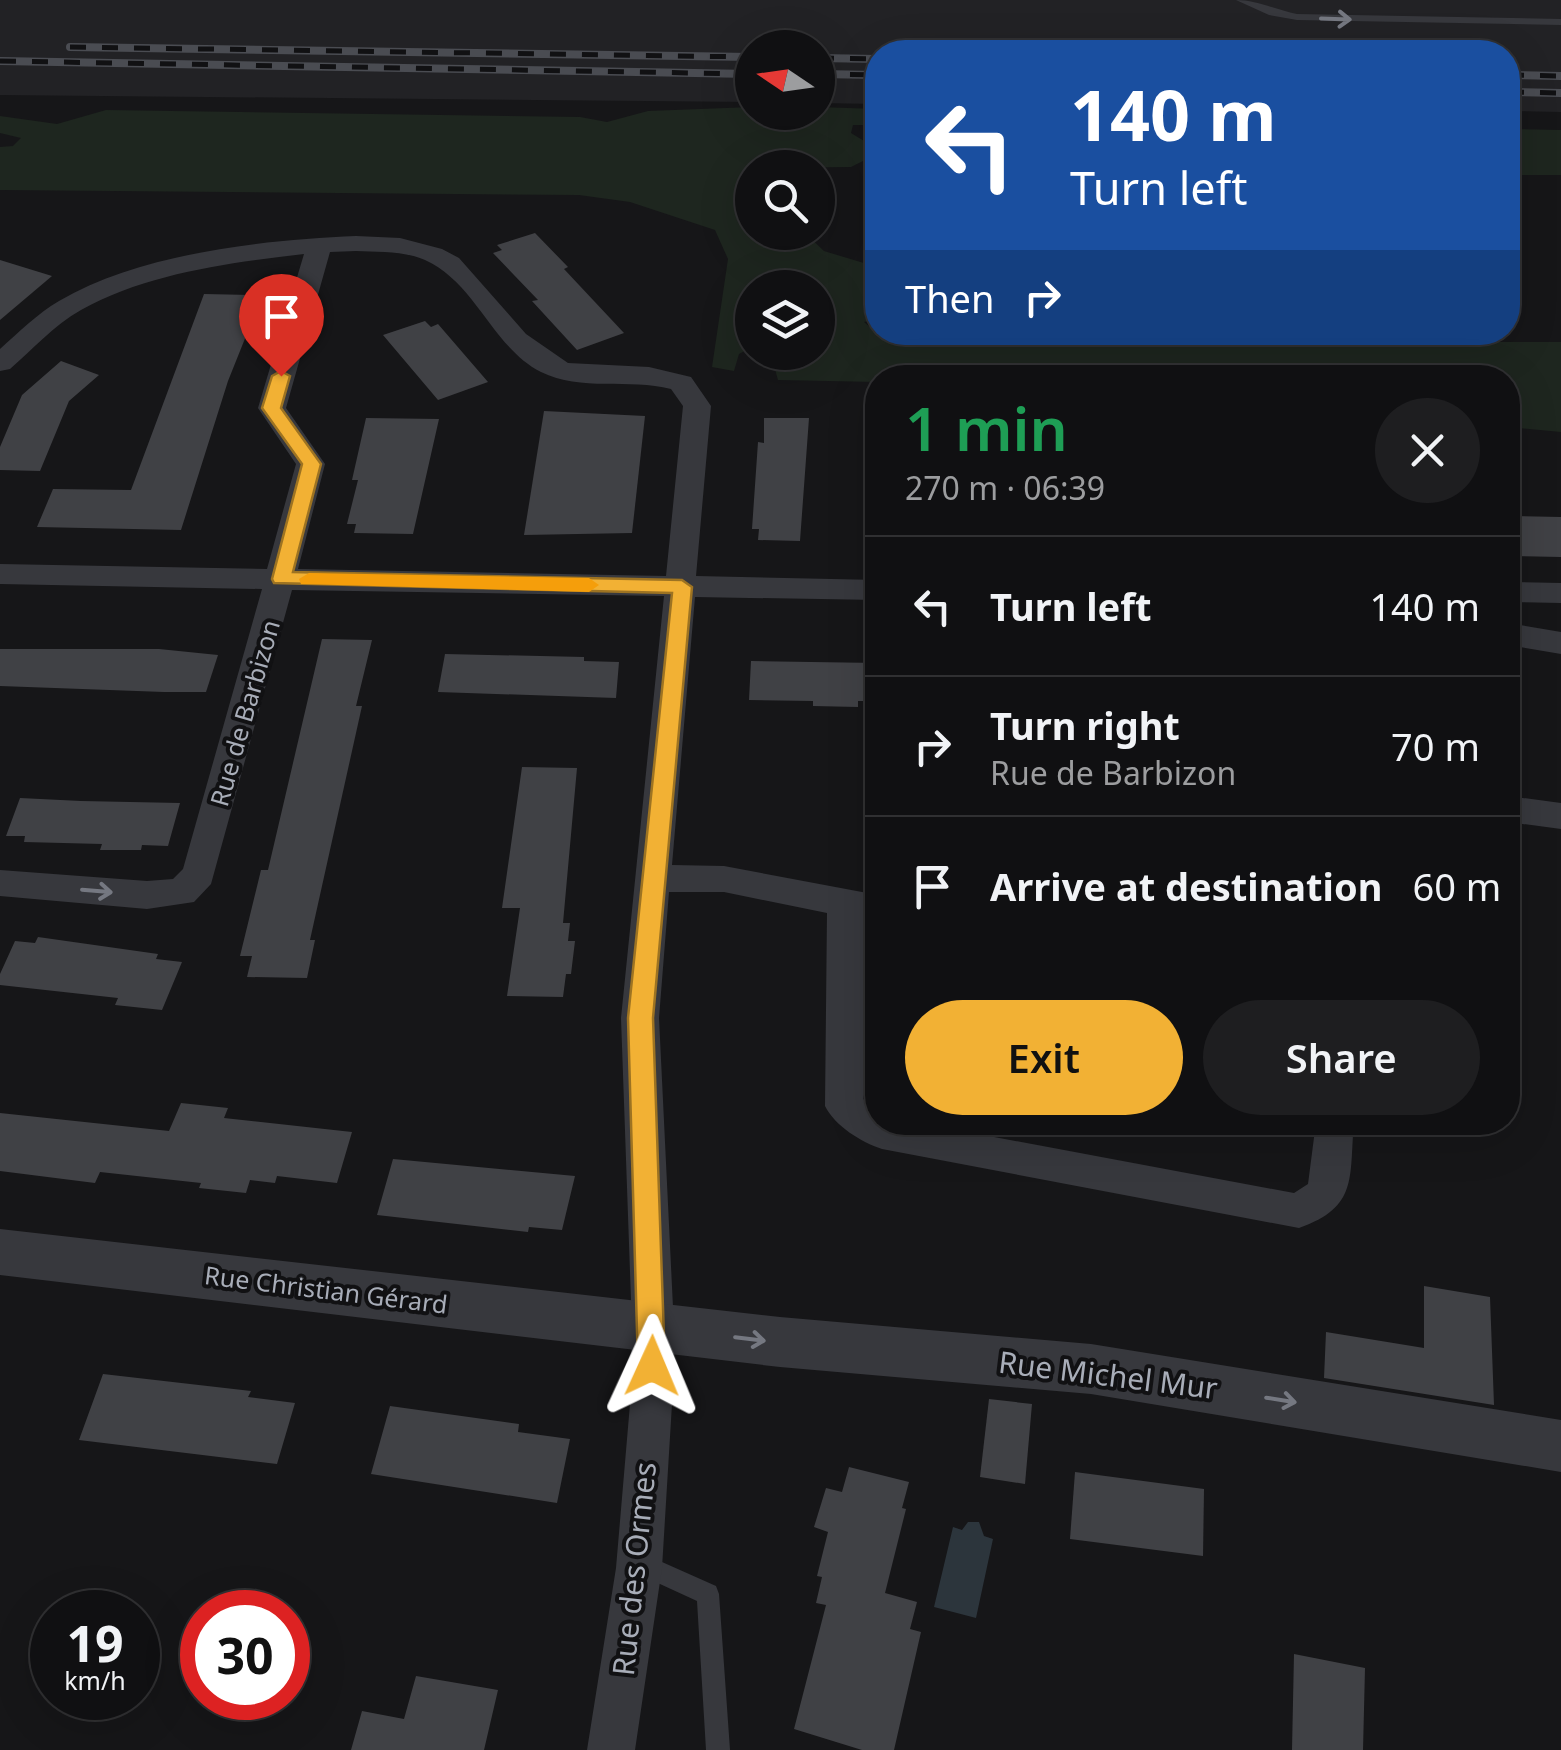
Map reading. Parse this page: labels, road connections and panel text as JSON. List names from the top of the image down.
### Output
{
  "streets": {
    "street": [
      "Rue de Barbizon",
      "Rue Christian Gérard",
      "Rue Michel Mur",
      "Rue des Ormes"
    ]
  },
  "crossings": [
    ["Rue de Barbizon", "Rue des Ormes"],
    ["Rue Christian Gérard", "Rue Michel Mur"],
    ["Rue Christian Gérard", "Rue des Ormes"],
    ["Rue Michel Mur", "Rue des Ormes"]
  ],
  "one_way": ["Rue de Barbizon", "Rue Michel Mur"],
  "north": "left",
  "page": {
    "turn": ["140 m", "Turn left"],
    "then": "Then",
    "heading": ["1 min", "270 m · 06:39"],
    "list": [
      {
        "name": "Turn left",
        "value": "140 m"
      },
      {
        "name": "Turn right",
        "note": "Rue de Barbizon",
        "value": "70 m"
      },
      {
        "name": "Arrive at destination",
        "value": "60 m"
      }
    ],
    "buttons": ["Exit", "Share"],
    "speed": "19 km/h",
    "limit": "30"
  }
}
